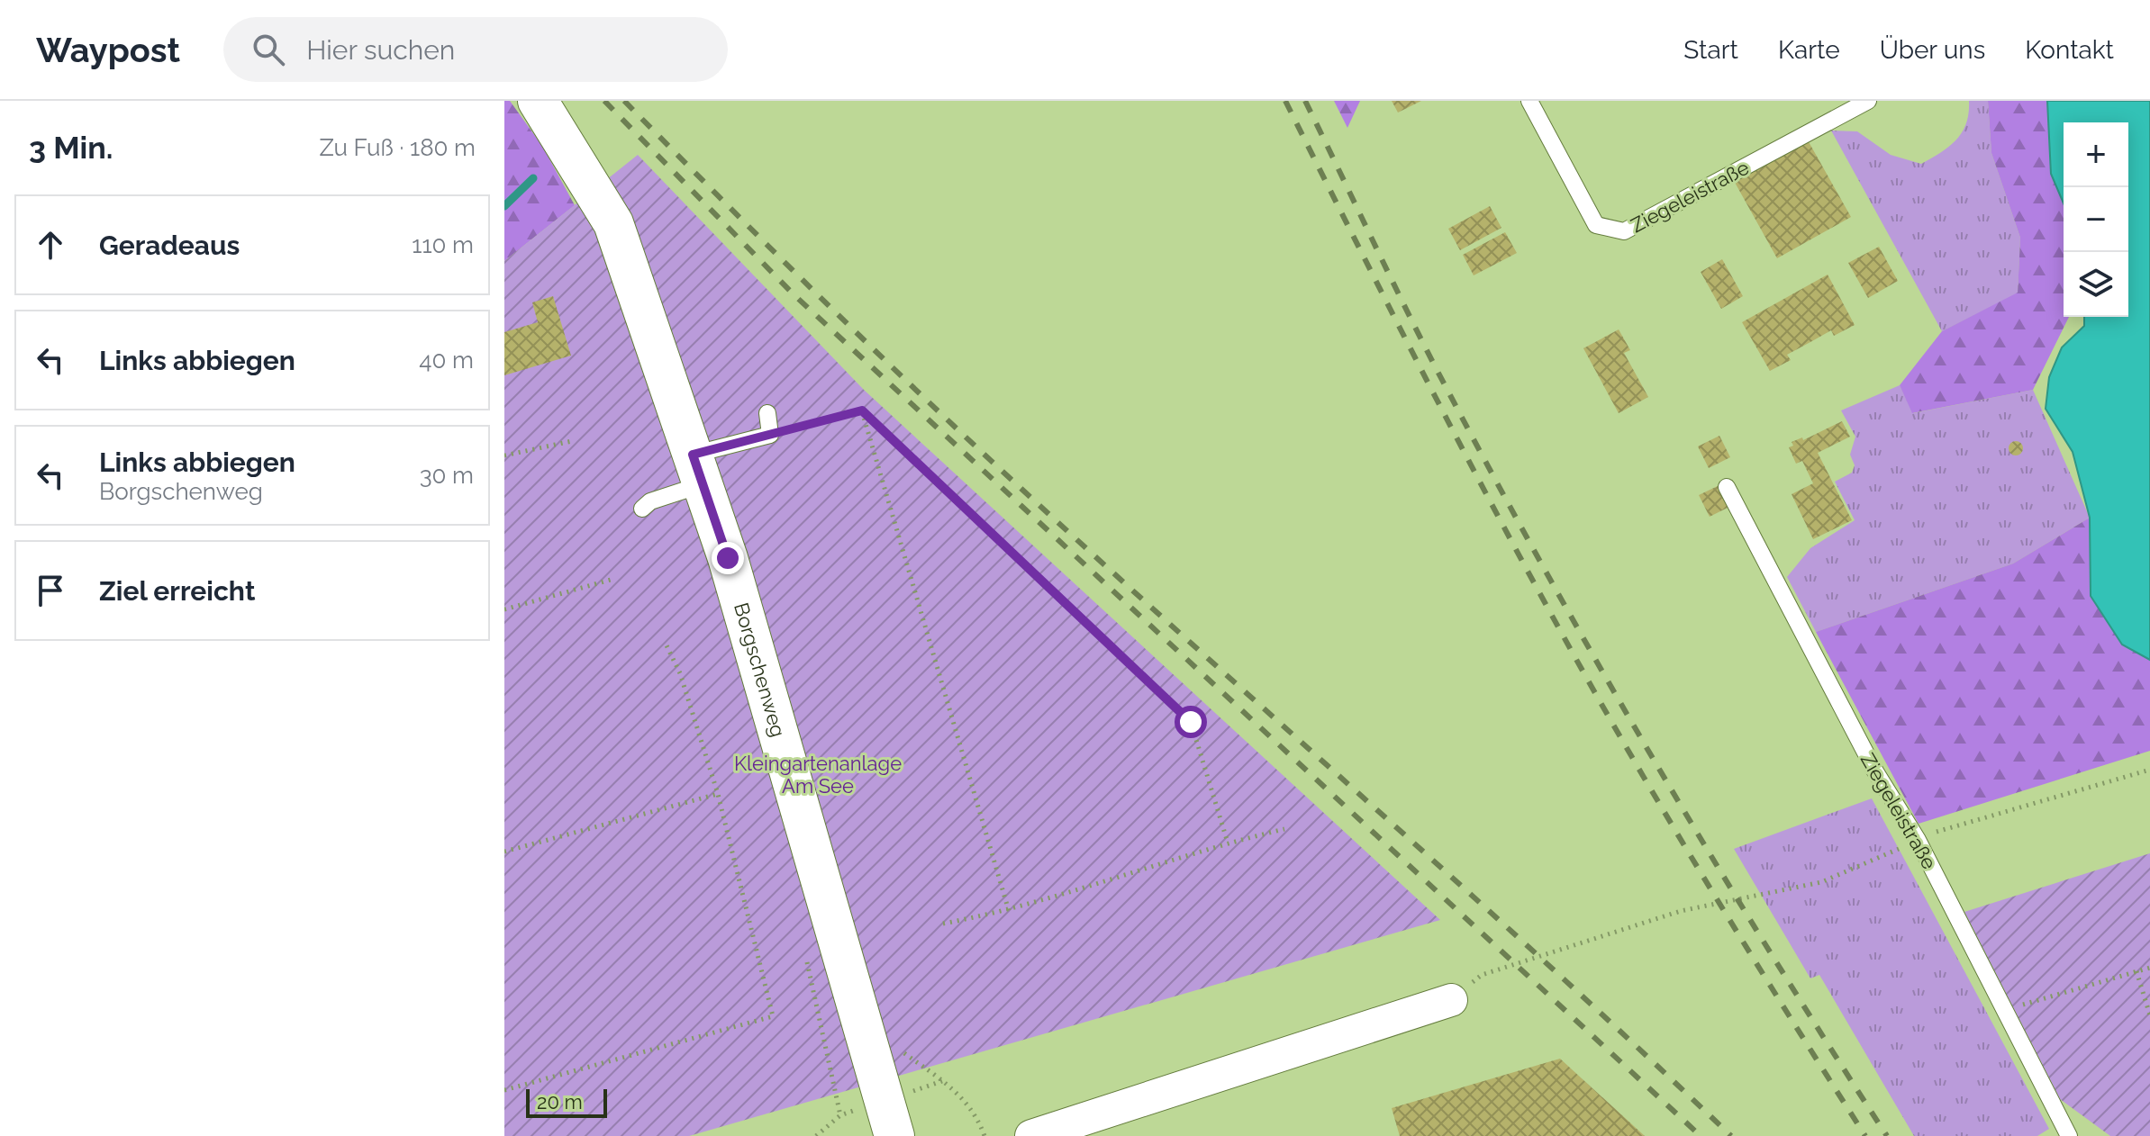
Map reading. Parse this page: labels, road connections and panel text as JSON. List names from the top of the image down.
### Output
{
  "streets": {
    "street": ["Borgschenweg"],
    "lane": ["Ziegeleistraße"]
  },
  "parks": ["Kleingartenanlage Am See"],
  "scale_bar": "20 m",
  "page": {
    "header": "Waypost",
    "search": "Hier suchen",
    "nav": [
      "Start",
      "Karte",
      "Über uns",
      "Kontakt"
    ],
    "heading": ["3 Min.", "Zu Fuß · 180 m"],
    "map_buttons": ["+", "−"],
    "list": [
      ["Geradeaus", "110 m"],
      ["Links abbiegen", "40 m"],
      ["Links abbiegen", "Borgschenweg", "30 m"],
      "Ziel erreicht"
    ],
    "scale": "20 m"
  }
}
